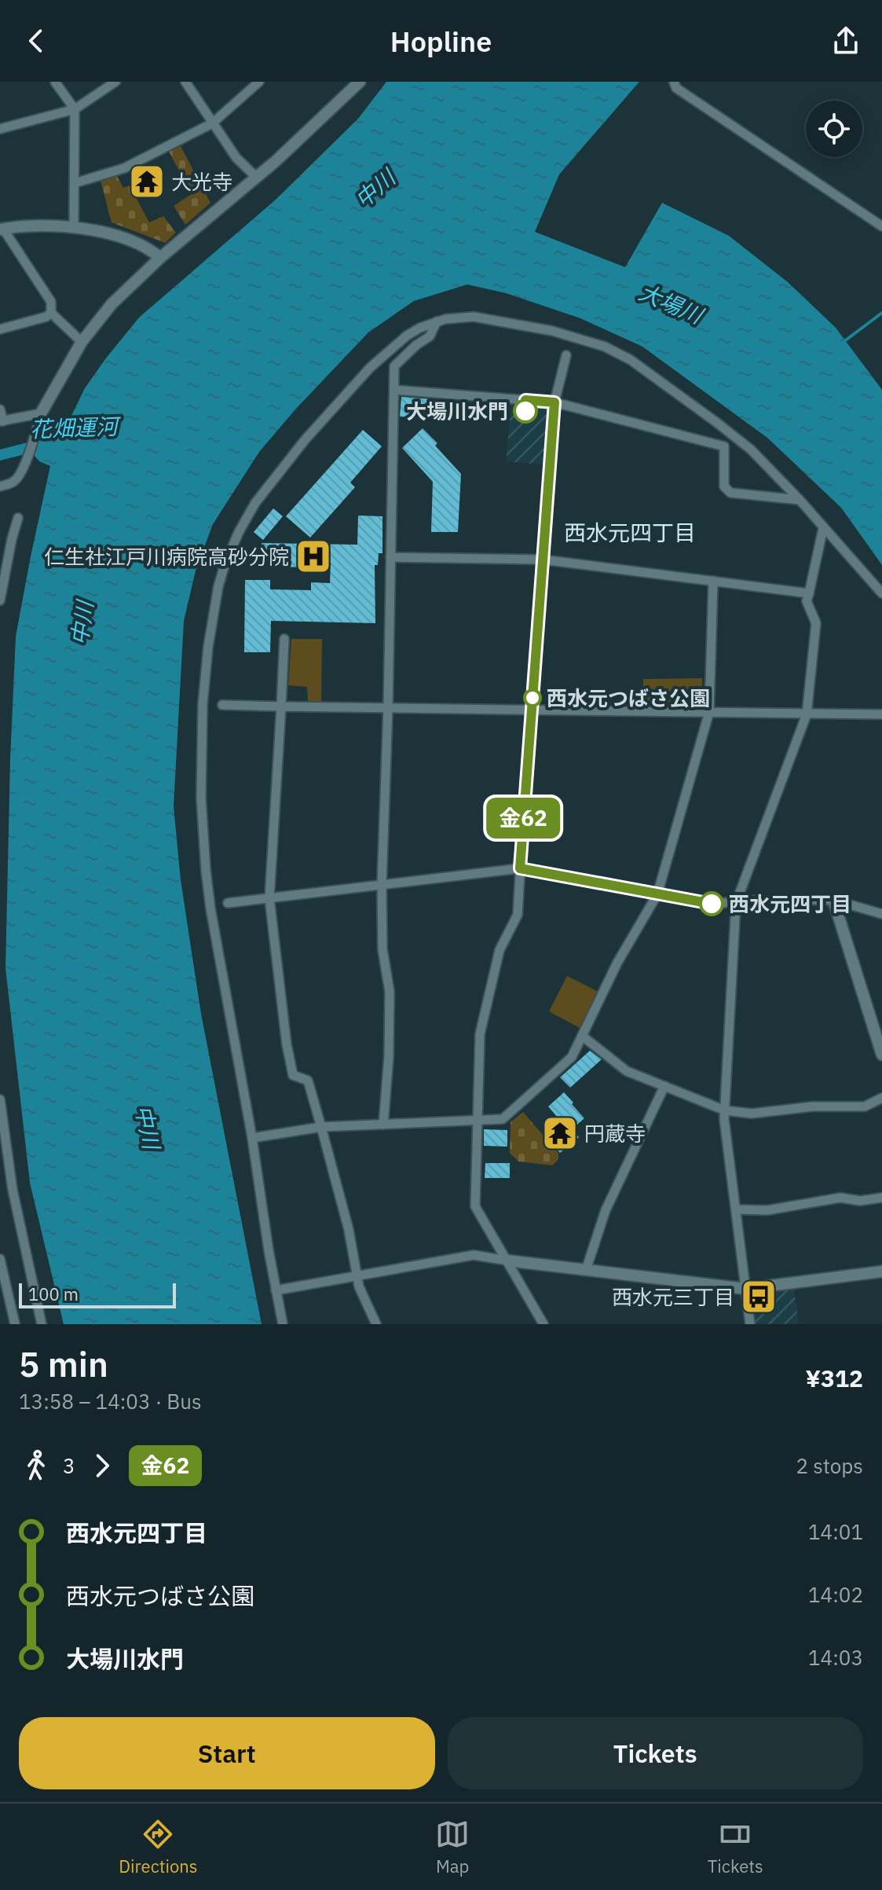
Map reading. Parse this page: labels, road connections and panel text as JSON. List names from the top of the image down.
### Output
{
  "districts": ["西水元四丁目"],
  "water": ["中川", "大場川", "花畑運河"],
  "places": {
    "temple": ["大光寺", "円蔵寺"],
    "other": ["大場川水門", "西水元つばさ公園", "西水元四丁目"],
    "hospital": ["仁生社江戸川病院高砂分院"],
    "bus stop": ["西水元三丁目"]
  },
  "lines": ["bus line 金62"],
  "scale_bar": "100 m",
  "page": {
    "header": "Hopline",
    "on_map": "金62",
    "scale": "100 m",
    "heading": ["5 min", "13:58 – 14:03 · Bus", "¥312"],
    "legs": ["3", "金62", "2 stops"],
    "list": [
      {
        "name": "西水元四丁目",
        "value": "14:01"
      },
      {
        "name": "西水元つばさ公園",
        "value": "14:02"
      },
      {
        "name": "大場川水門",
        "value": "14:03"
      }
    ],
    "buttons": ["Start", "Tickets"],
    "tabs": ["Directions", "Map", "Tickets"]
  }
}
